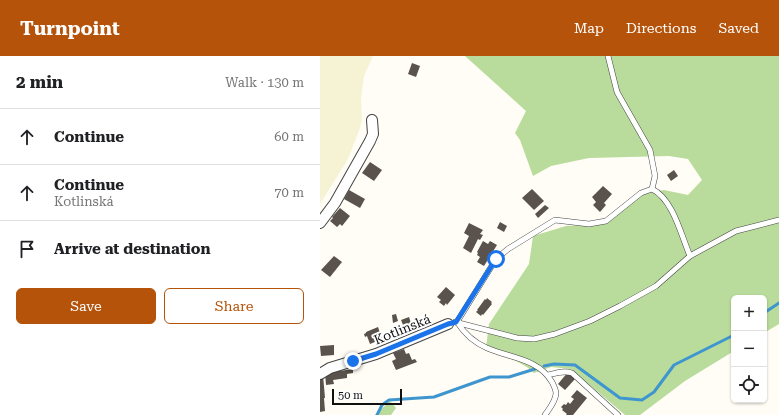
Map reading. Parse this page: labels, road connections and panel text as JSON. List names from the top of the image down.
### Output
{
  "streets": {
    "street": ["Kotlinská"]
  },
  "scale_bar": "50 m",
  "page": {
    "header": "Turnpoint",
    "nav": ["Map", "Directions", "Saved"],
    "heading": ["2 min", "Walk · 130 m"],
    "list": [
      ["Continue", "60 m"],
      ["Continue", "Kotlinská", "70 m"],
      "Arrive at destination"
    ],
    "buttons": ["Save", "Share"],
    "map_buttons": ["+", "−"],
    "scale": "50 m"
  }
}
